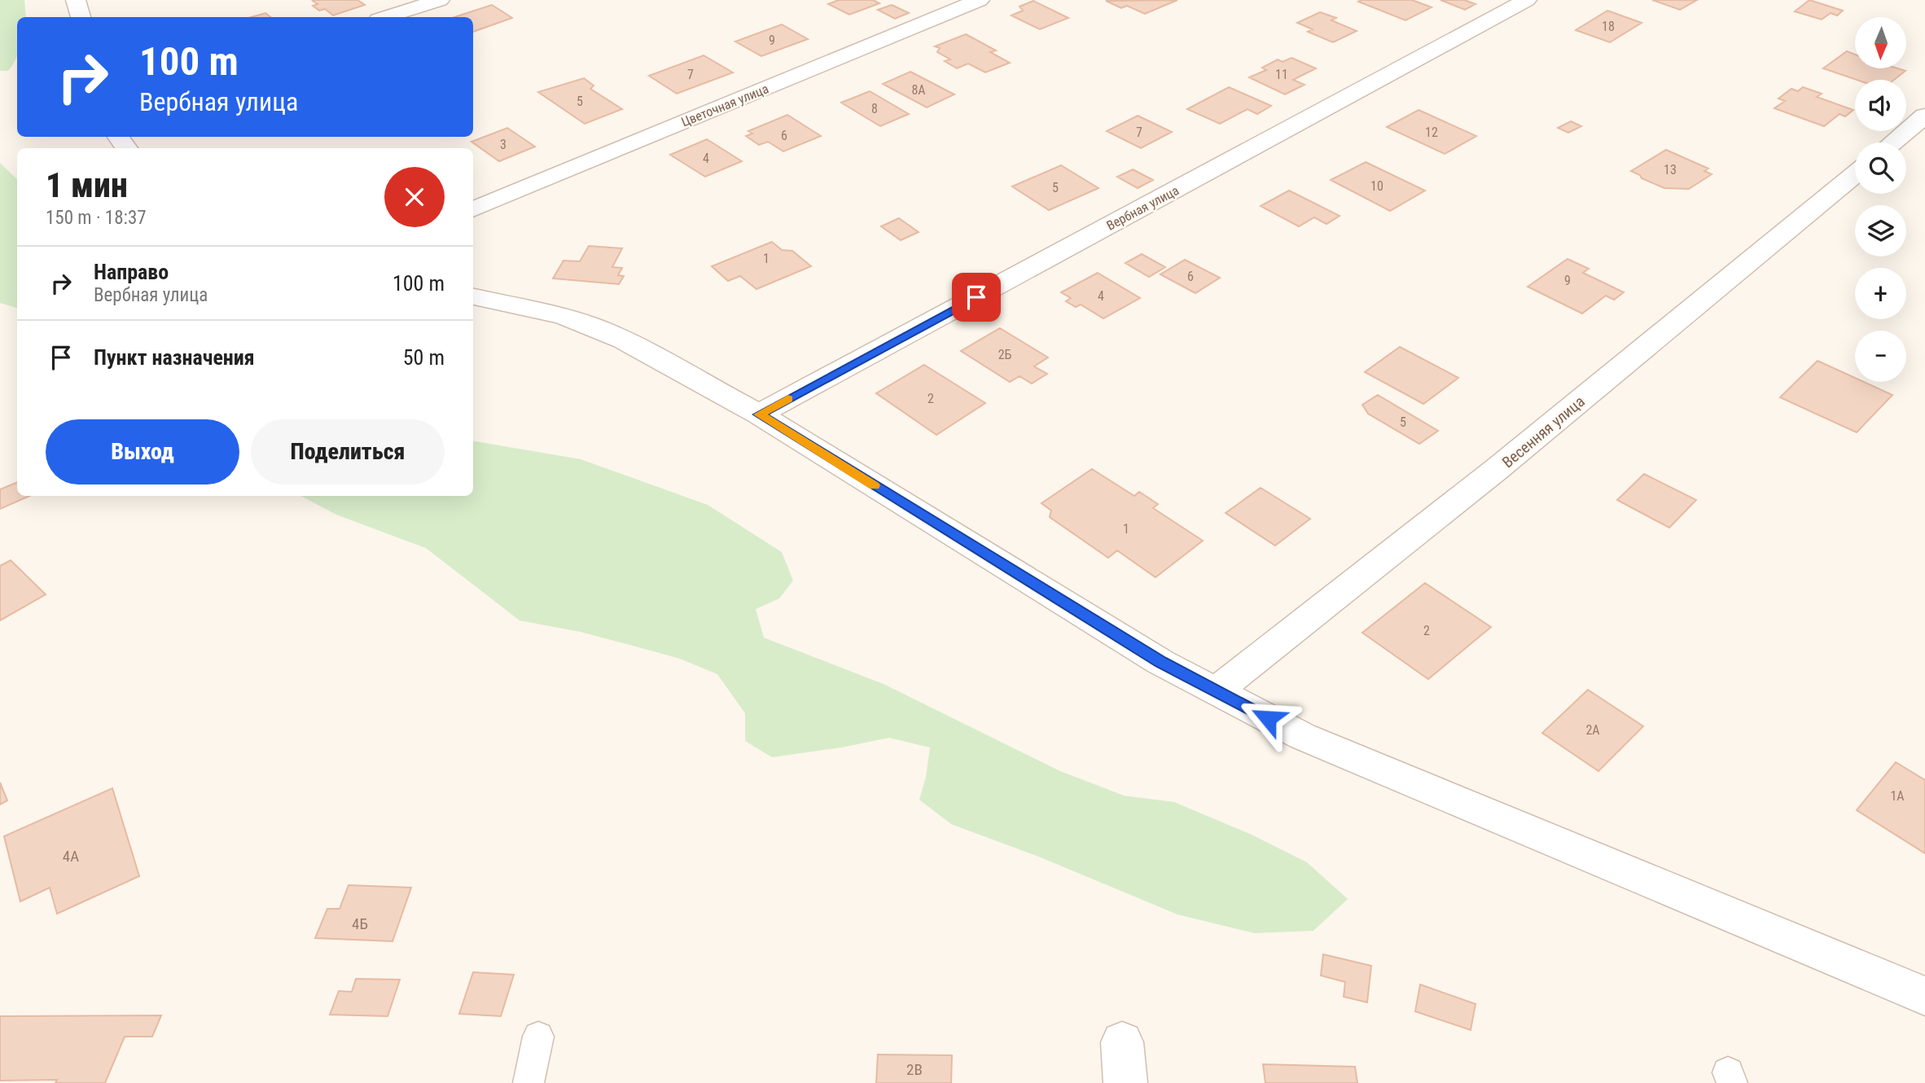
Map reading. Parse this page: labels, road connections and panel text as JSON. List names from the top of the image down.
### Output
{
  "streets": {
    "street": ["Цветочная улица", "Вербная улица", "Весенняя улица"]
  },
  "house_numbers": [
    "18",
    "9",
    "7",
    "11",
    "8А",
    "5",
    "8",
    "7",
    "12",
    "6",
    "3",
    "4",
    "13",
    "10",
    "5",
    "1",
    "6",
    "9",
    "4",
    "2Б",
    "2",
    "5",
    "1",
    "2",
    "2А",
    "1А",
    "4А",
    "4Б",
    "2В"
  ],
  "north": "bottom",
  "page": {
    "map_buttons": ["+", "−"],
    "turn": ["100 m", "Вербная улица"],
    "heading": ["1 мин", "150 m · 18:37"],
    "list": [
      {
        "name": "Направо",
        "note": "Вербная улица",
        "value": "100 m"
      },
      {
        "name": "Пункт назначения",
        "value": "50 m"
      }
    ],
    "buttons": ["Выход", "Поделиться"]
  }
}
